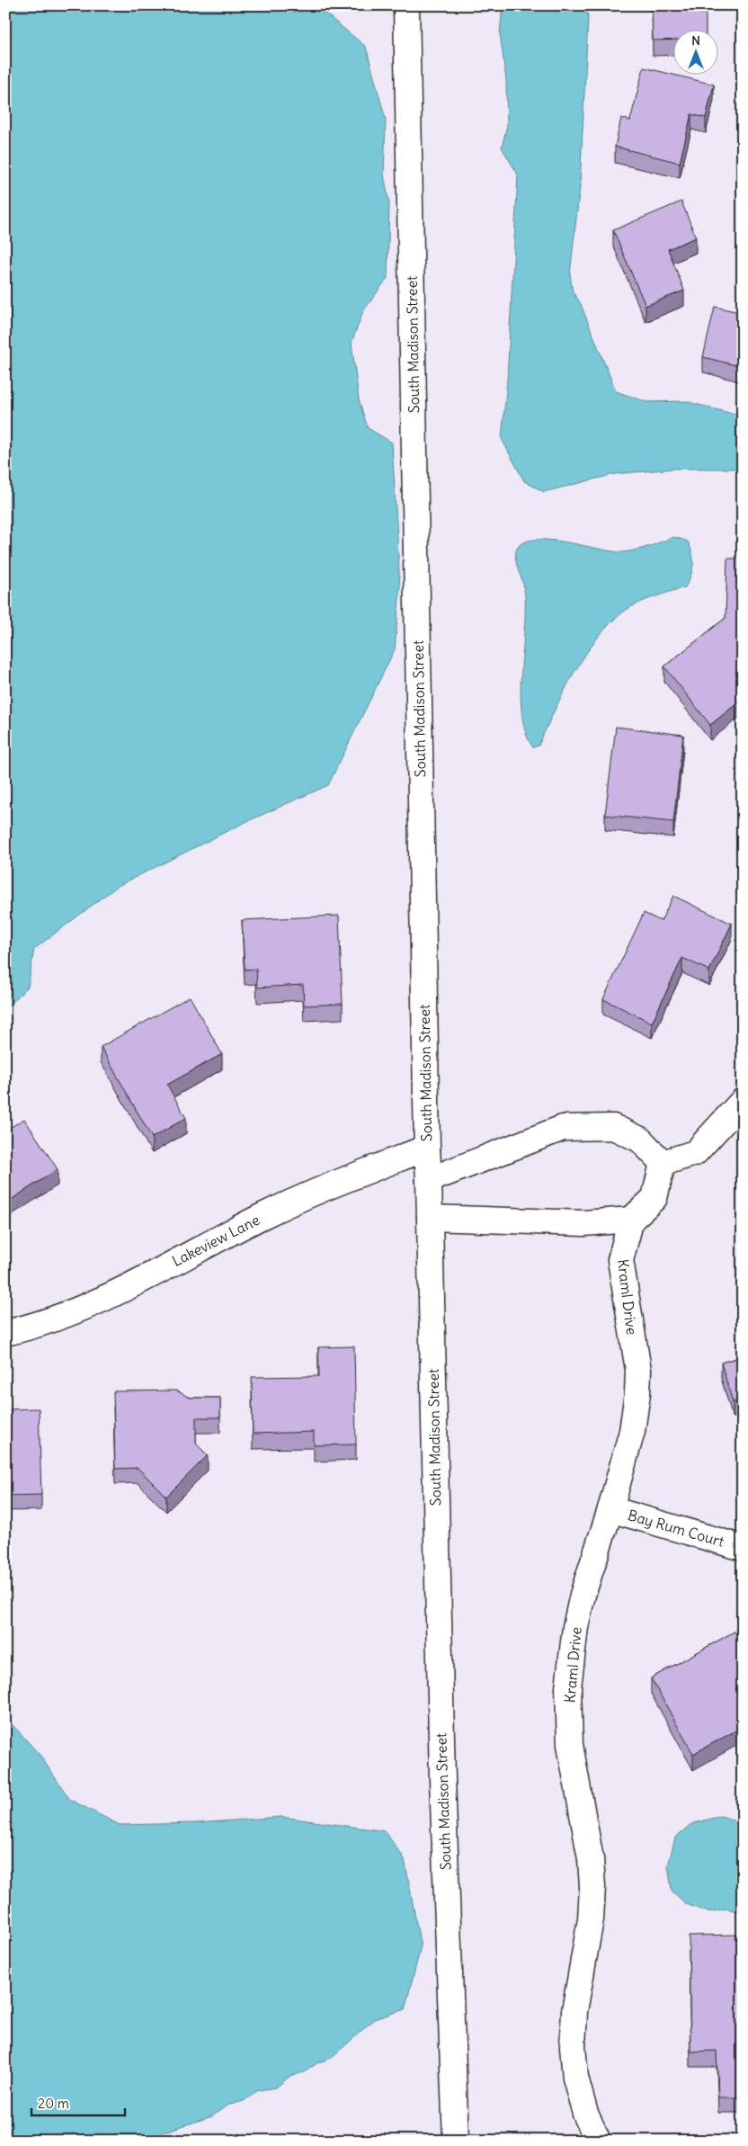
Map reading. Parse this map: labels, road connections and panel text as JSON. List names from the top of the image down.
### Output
{
  "streets": {
    "street": [
      "South Madison Street",
      "Lakeview Lane",
      "Kraml Drive",
      "Bay Rum Court"
    ]
  },
  "crossings": [
    ["South Madison Street", "Lakeview Lane"],
    ["Kraml Drive", "Bay Rum Court"]
  ],
  "scale_bar": "20 m",
  "north": "top"
}
